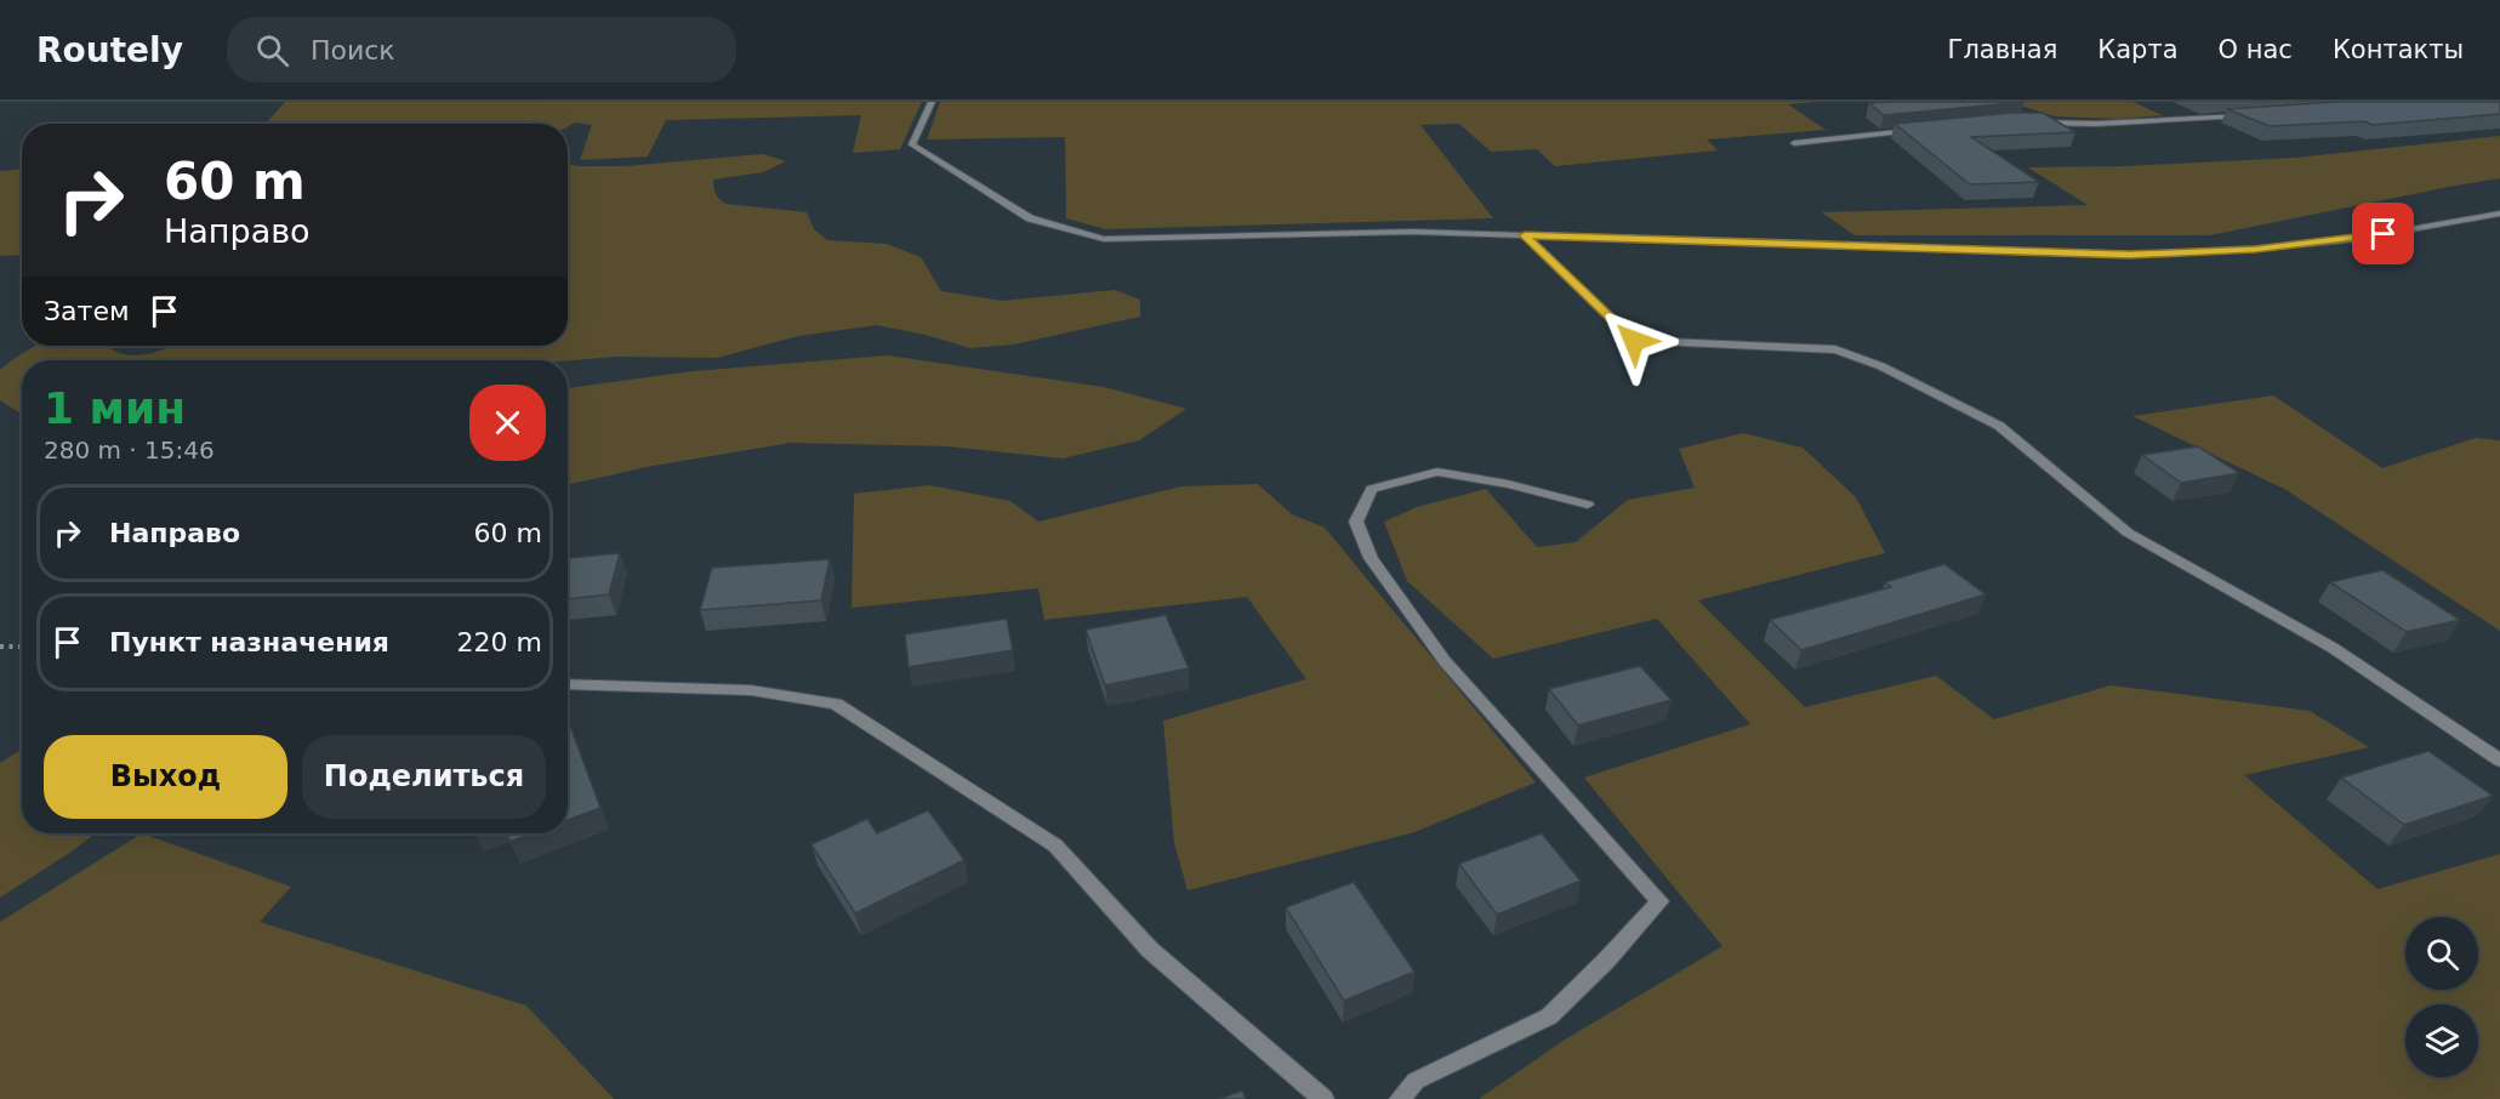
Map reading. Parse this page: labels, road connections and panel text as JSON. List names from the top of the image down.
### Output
{
  "page": {
    "header": "Routely",
    "search": "Поиск",
    "nav": [
      "Главная",
      "Карта",
      "О нас",
      "Контакты"
    ],
    "turn": ["60 m", "Направо"],
    "then": "Затем",
    "heading": ["1 мин", "280 m · 15:46"],
    "list": [
      {
        "name": "Направо",
        "value": "60 m"
      },
      {
        "name": "Пункт назначения",
        "value": "220 m"
      }
    ],
    "buttons": ["Выход", "Поделиться"]
  }
}
